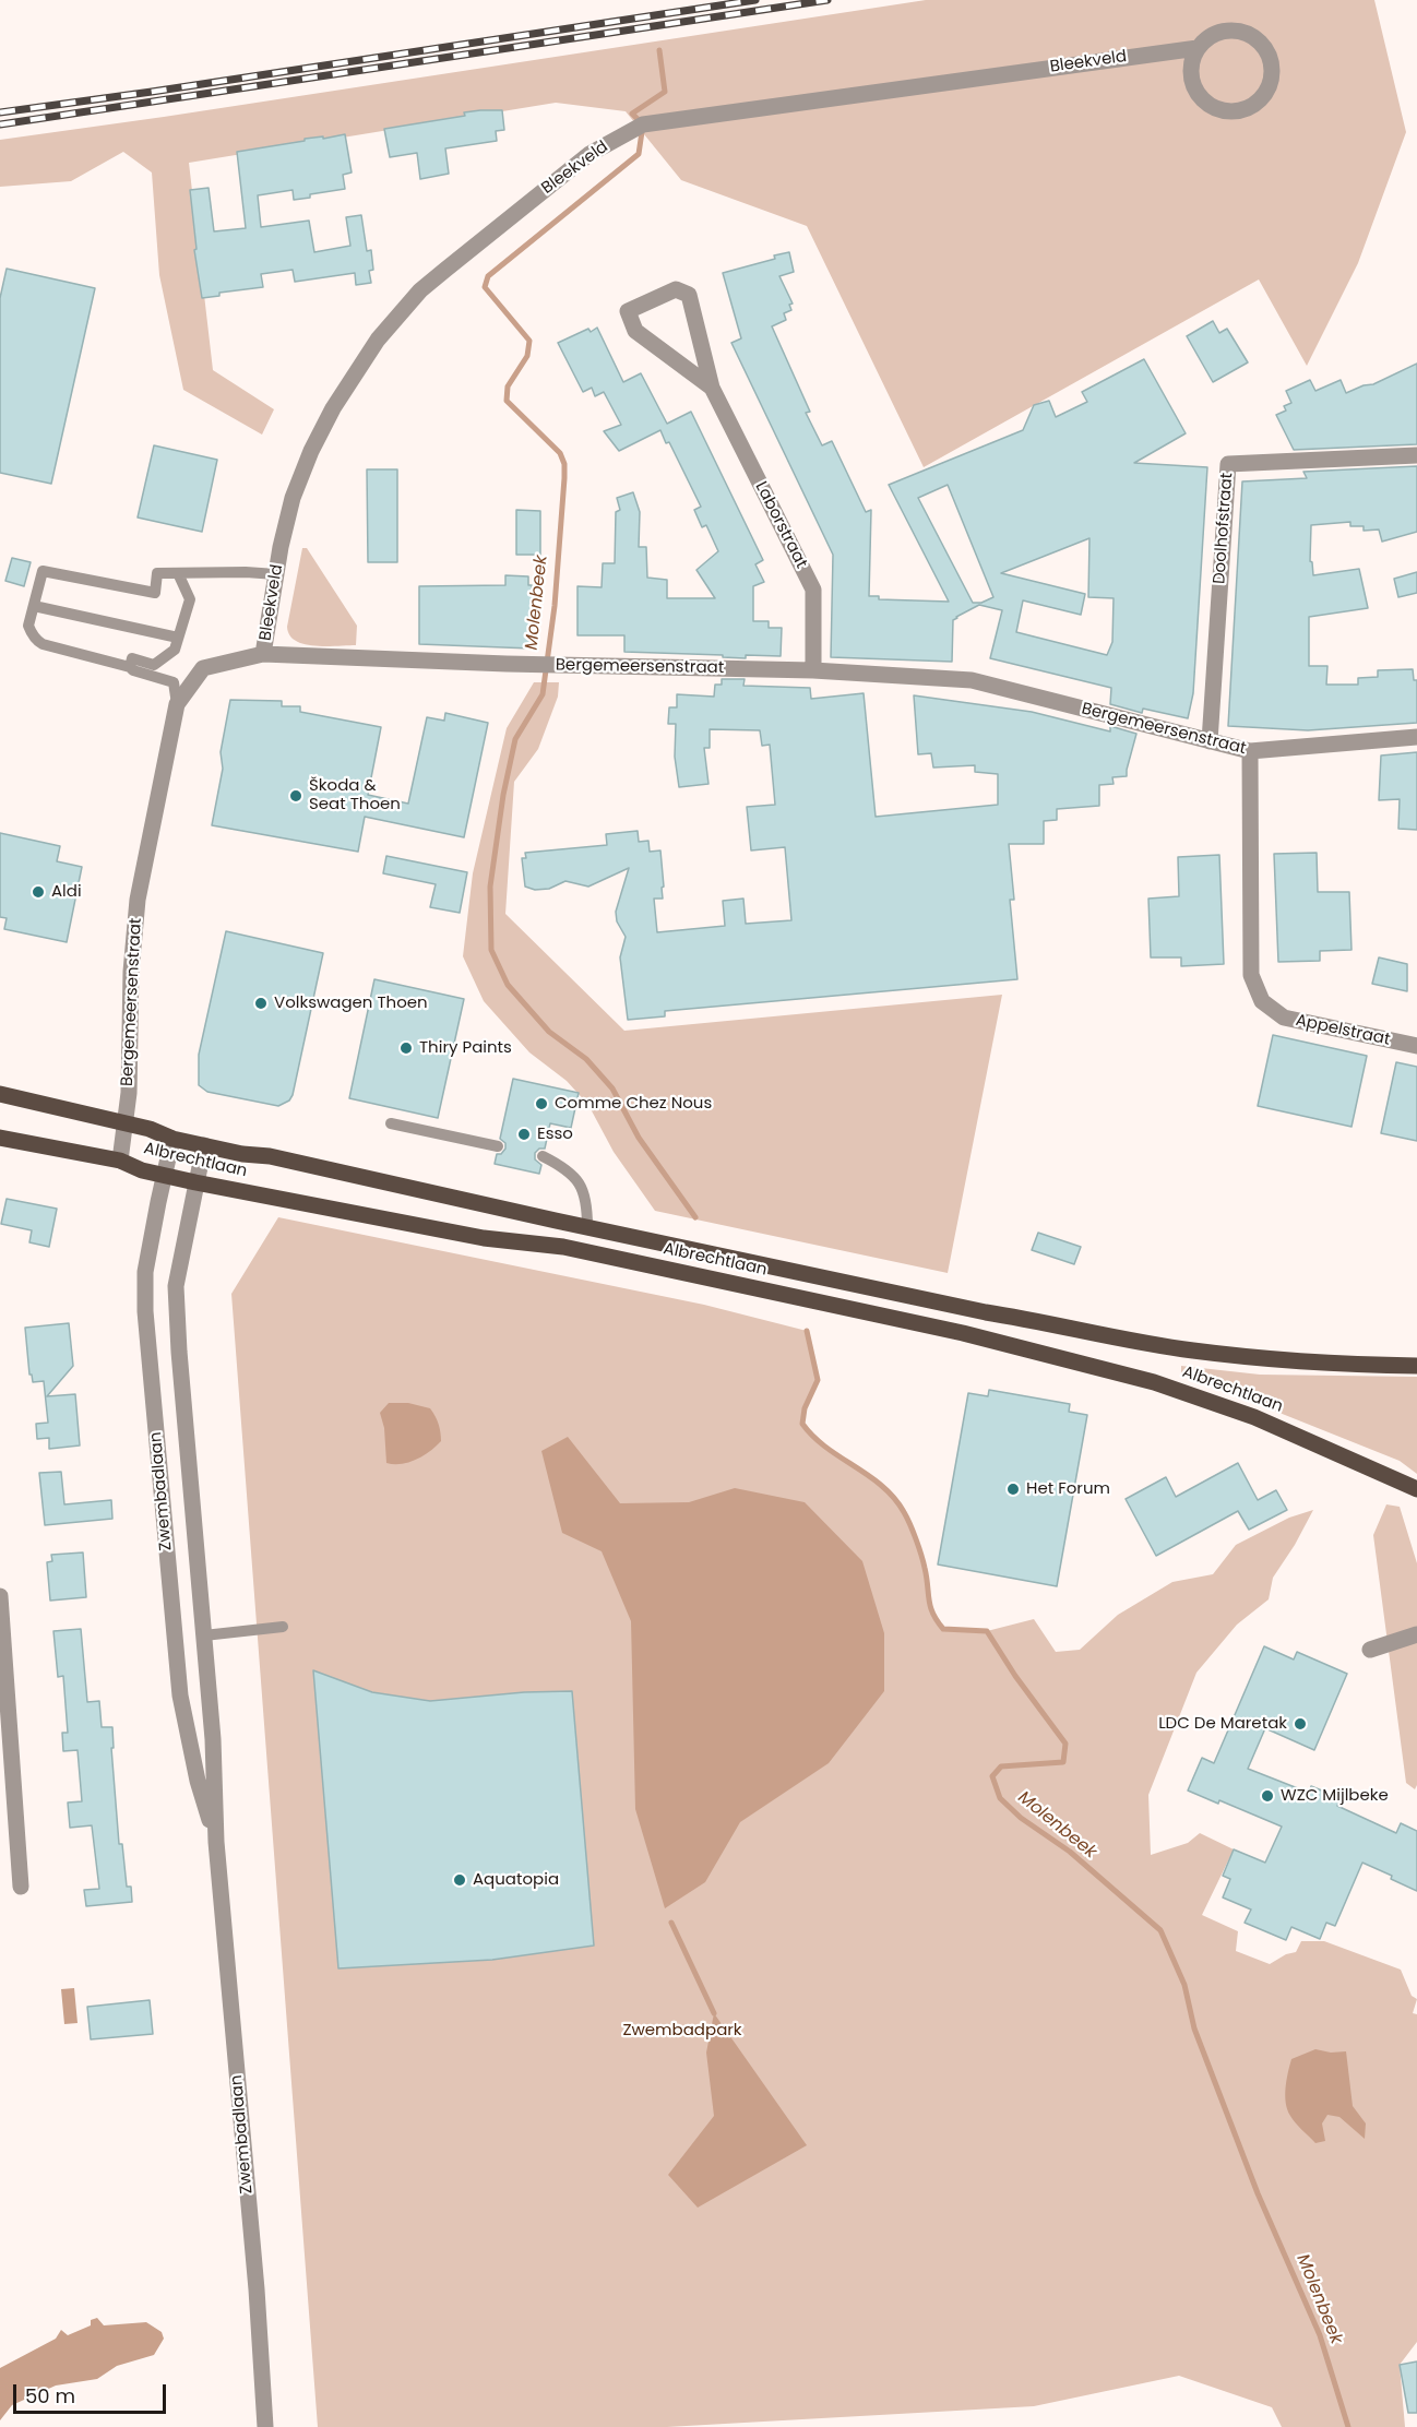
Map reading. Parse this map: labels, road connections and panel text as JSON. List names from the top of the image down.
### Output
{
  "streets": {
    "main road": ["Albrechtlaan"],
    "street": [
      "Bleekveld",
      "Laborstraat",
      "Doolhofstraat",
      "Bergemeersenstraat",
      "Appelstraat",
      "Zwembadlaan"
    ]
  },
  "crossings": [
    ["Bleekveld", "Bergemeersenstraat"],
    ["Laborstraat", "Bergemeersenstraat"],
    ["Doolhofstraat", "Bergemeersenstraat"],
    ["Bergemeersenstraat", "Appelstraat"],
    ["Bergemeersenstraat", "Albrechtlaan"],
    ["Albrechtlaan", "Zwembadlaan"]
  ],
  "water": ["Molenbeek"],
  "parks": ["Zwembadpark"],
  "places": [
    "Škoda & Seat Thoen",
    "Aldi",
    "Volkswagen Thoen",
    "Thiry Paints",
    "Comme Chez Nous",
    "Esso",
    "Het Forum",
    "LDC De Maretak",
    "WZC Mijlbeke",
    "Aquatopia"
  ],
  "scale_bar": "50 m"
}
